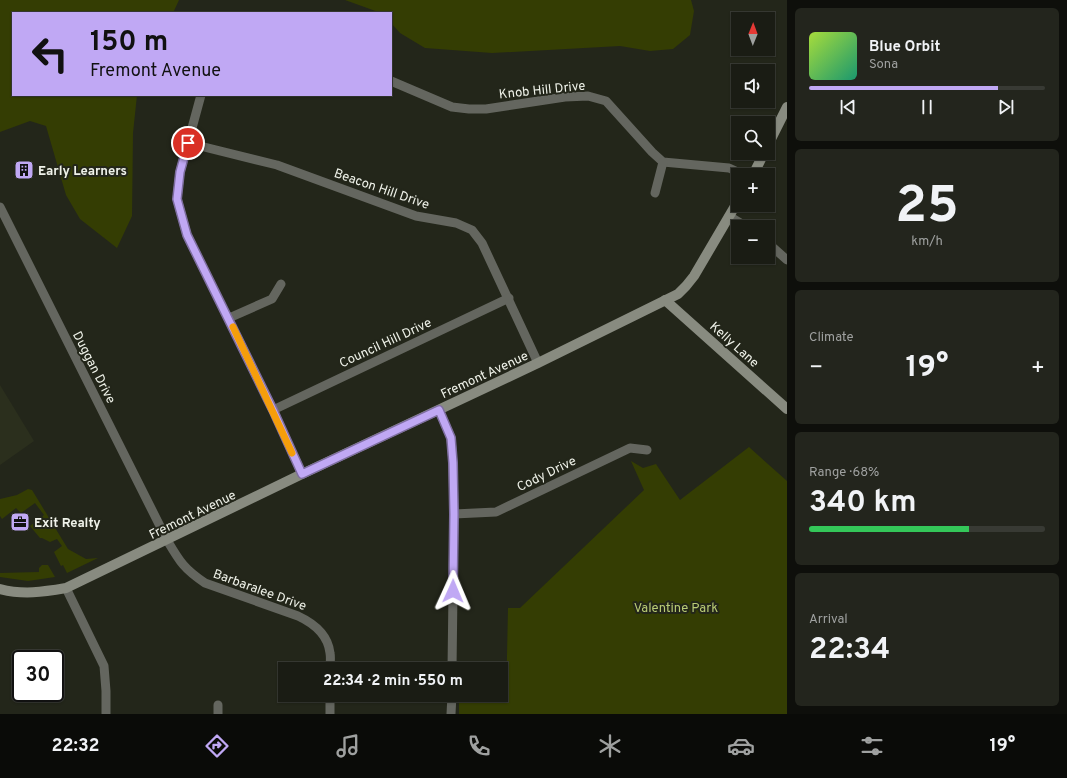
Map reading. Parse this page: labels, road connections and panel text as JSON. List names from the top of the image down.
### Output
{
  "streets": {
    "main road": ["Kelly Lane", "Fremont Avenue"],
    "street": [
      "Knob Hill Drive",
      "Beacon Hill Drive",
      "Council Hill Drive",
      "Duggan Drive",
      "Cody Drive",
      "Barbaralee Drive"
    ]
  },
  "crossings": [
    ["Beacon Hill Drive", "Council Hill Drive"],
    ["Beacon Hill Drive", "Fremont Avenue"],
    ["Kelly Lane", "Fremont Avenue"],
    ["Duggan Drive", "Fremont Avenue"],
    ["Duggan Drive", "Barbaralee Drive"],
    ["Fremont Avenue", "Barbaralee Drive"]
  ],
  "parks": ["Valentine Park"],
  "places": {
    "building": ["Early Learners"],
    "office": ["Exit Realty"]
  },
  "north": "top",
  "page": {
    "map_buttons": ["+", "−"],
    "turn": ["150 m", "Fremont Avenue"],
    "song": ["Blue Orbit", "Sona"],
    "tile": [
      ["25", "km/h"],
      "Climate",
      ["Range · 68%", "340 km"],
      ["Arrival", "22:34"]
    ],
    "heat": ["−", "19°", "+"],
    "limit": "30",
    "trip": "22:34 · 2 min · 550 m",
    "tabs": ["22:32", "19°"]
  }
}
